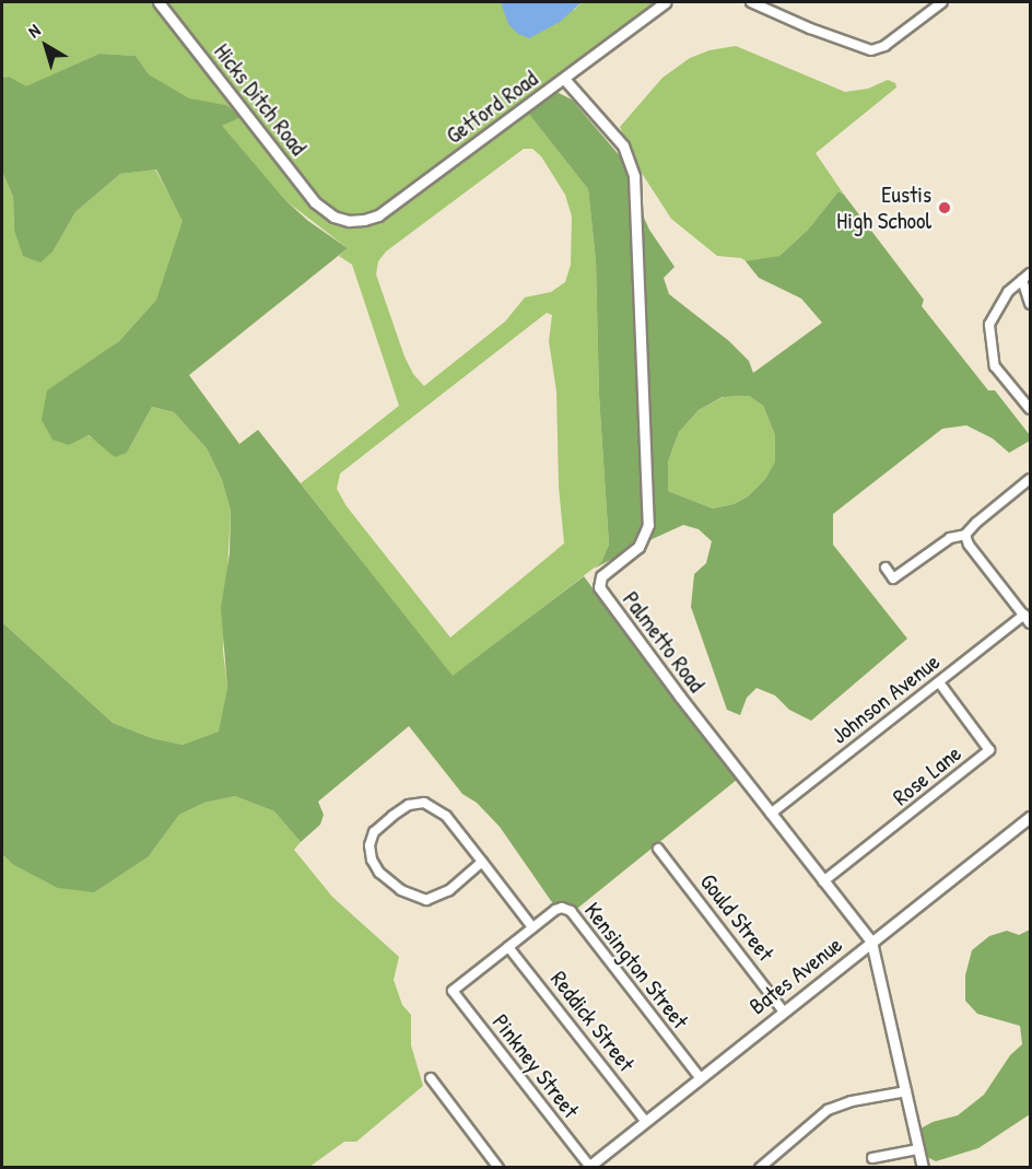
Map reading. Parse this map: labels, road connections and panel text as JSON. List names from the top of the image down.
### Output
{
  "streets": {
    "street": [
      "Hicks Ditch Road",
      "Getford Road",
      "Palmetto Road",
      "Johnson Avenue",
      "Rose Lane",
      "Gould Street",
      "Kensington Street",
      "Bates Avenue",
      "Reddick Street",
      "Pinkney Street"
    ]
  },
  "crossings": [
    ["Hicks Ditch Road", "Getford Road"],
    ["Getford Road", "Palmetto Road"],
    ["Palmetto Road", "Johnson Avenue"],
    ["Palmetto Road", "Rose Lane"],
    ["Palmetto Road", "Bates Avenue"],
    ["Johnson Avenue", "Rose Lane"],
    ["Gould Street", "Bates Avenue"],
    ["Kensington Street", "Bates Avenue"],
    ["Kensington Street", "Reddick Street"],
    ["Kensington Street", "Pinkney Street"],
    ["Bates Avenue", "Reddick Street"],
    ["Bates Avenue", "Pinkney Street"]
  ],
  "places": ["Eustis High School"],
  "north": "top left"
}
